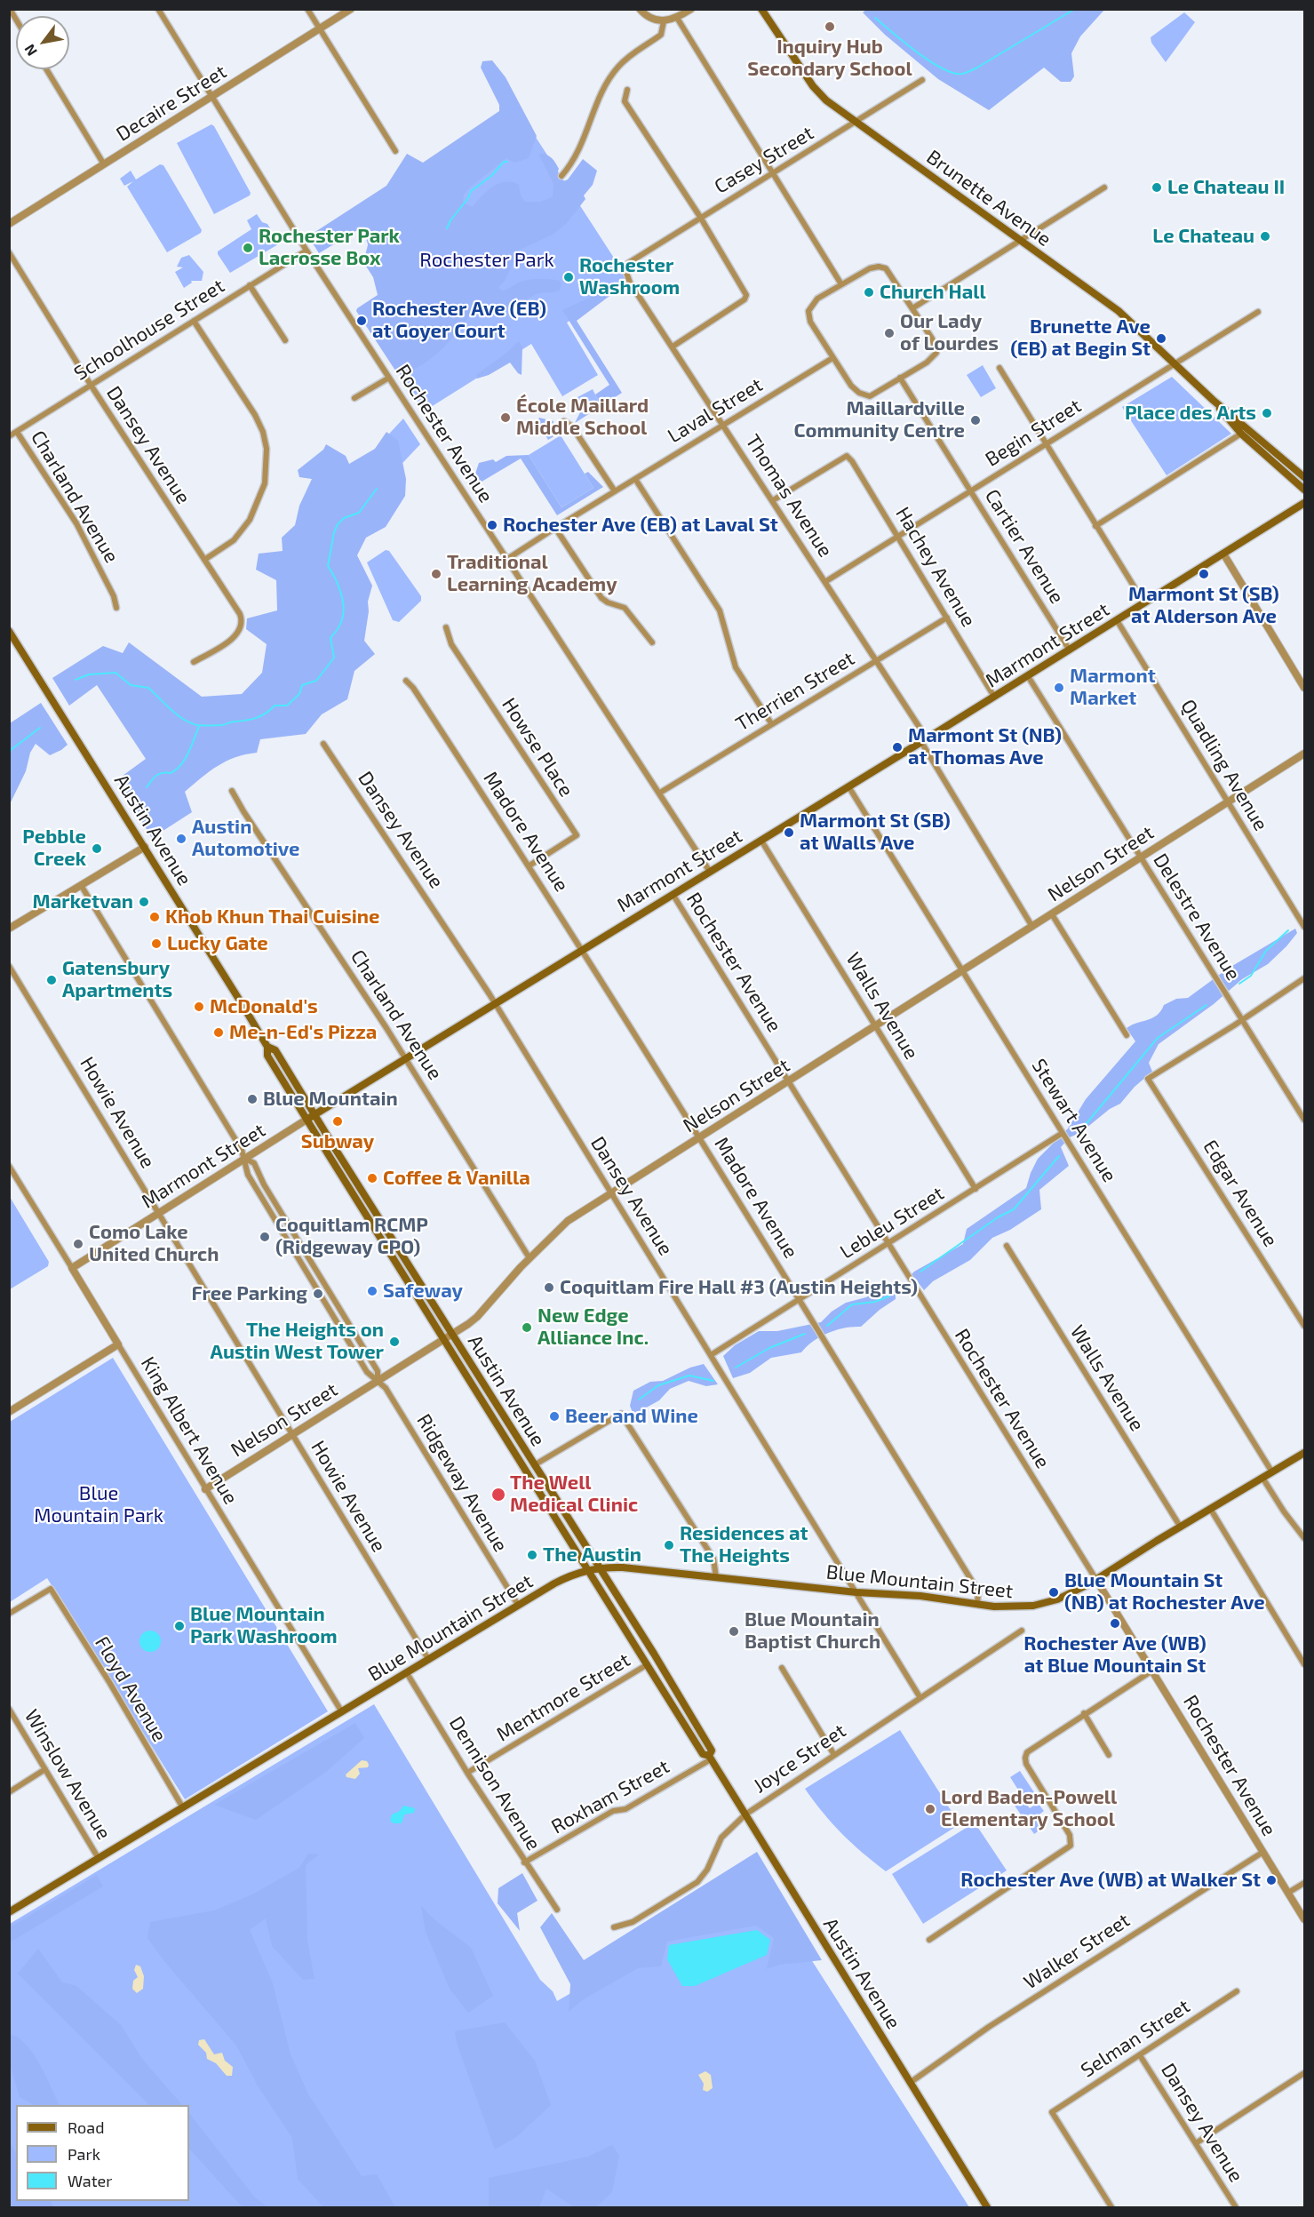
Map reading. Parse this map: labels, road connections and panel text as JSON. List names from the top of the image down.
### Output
{
  "streets": {
    "main road": [
      "Brunette Avenue",
      "Marmont Street",
      "Austin Avenue",
      "Blue Mountain Street"
    ],
    "street": [
      "Decaire Street",
      "Casey Street",
      "Schoolhouse Street",
      "Laval Street",
      "Begin Street",
      "Rochester Avenue",
      "Dansey Avenue",
      "Thomas Avenue",
      "Charland Avenue",
      "Cartier Avenue",
      "Hachey Avenue",
      "Therrien Street",
      "Howse Place",
      "Quadling Avenue",
      "Madore Avenue",
      "Nelson Street",
      "Delestre Avenue",
      "Walls Avenue",
      "Howie Avenue",
      "Stewart Avenue",
      "Edgar Avenue",
      "Lebleu Street",
      "King Albert Avenue",
      "Ridgeway Avenue",
      "Floyd Avenue",
      "Mentmore Street",
      "Joyce Street",
      "Winslow Avenue",
      "Dennison Avenue",
      "Roxham Street",
      "Walker Street",
      "Selman Street"
    ]
  },
  "crossings": [
    ["Decaire Street", "Rochester Avenue"],
    ["Casey Street", "Brunette Avenue"],
    ["Casey Street", "Thomas Avenue"],
    ["Brunette Avenue", "Begin Street"],
    ["Schoolhouse Street", "Rochester Avenue"],
    ["Schoolhouse Street", "Dansey Avenue"],
    ["Schoolhouse Street", "Charland Avenue"],
    ["Laval Street", "Rochester Avenue"],
    ["Laval Street", "Thomas Avenue"],
    ["Laval Street", "Cartier Avenue"],
    ["Begin Street", "Thomas Avenue"],
    ["Begin Street", "Cartier Avenue"],
    ["Begin Street", "Hachey Avenue"],
    ["Rochester Avenue", "Marmont Street"],
    ["Rochester Avenue", "Therrien Street"],
    ["Rochester Avenue", "Nelson Street"],
    ["Rochester Avenue", "Lebleu Street"],
    ["Rochester Avenue", "Blue Mountain Street"],
    ["Rochester Avenue", "Walker Street"],
    ["Dansey Avenue", "Marmont Street"],
    ["Dansey Avenue", "Nelson Street"],
    ["Dansey Avenue", "Lebleu Street"],
    ["Dansey Avenue", "Blue Mountain Street"],
    ["Dansey Avenue", "Joyce Street"],
    ["Dansey Avenue", "Selman Street"],
    ["Thomas Avenue", "Hachey Avenue"],
    ["Thomas Avenue", "Marmont Street"],
    ["Thomas Avenue", "Therrien Street"],
    ["Thomas Avenue", "Nelson Street"],
    ["Charland Avenue", "Marmont Street"],
    ["Charland Avenue", "Nelson Street"],
    ["Cartier Avenue", "Marmont Street"],
    ["Hachey Avenue", "Marmont Street"],
    ["Hachey Avenue", "Therrien Street"],
    ["Marmont Street", "Quadling Avenue"],
    ["Marmont Street", "Austin Avenue"],
    ["Marmont Street", "Madore Avenue"],
    ["Marmont Street", "Delestre Avenue"],
    ["Marmont Street", "Walls Avenue"],
    ["Marmont Street", "Howie Avenue"],
    ["Marmont Street", "Stewart Avenue"],
    ["Marmont Street", "King Albert Avenue"],
    ["Marmont Street", "Ridgeway Avenue"],
    ["Howse Place", "Madore Avenue"],
    ["Quadling Avenue", "Nelson Street"],
    ["Austin Avenue", "Nelson Street"],
    ["Austin Avenue", "Blue Mountain Street"],
    ["Austin Avenue", "Mentmore Street"],
    ["Austin Avenue", "Joyce Street"],
    ["Austin Avenue", "Roxham Street"],
    ["Austin Avenue", "Walker Street"],
    ["Madore Avenue", "Nelson Street"],
    ["Madore Avenue", "Lebleu Street"],
    ["Madore Avenue", "Blue Mountain Street"],
    ["Nelson Street", "Delestre Avenue"],
    ["Nelson Street", "Walls Avenue"],
    ["Nelson Street", "Howie Avenue"],
    ["Nelson Street", "Stewart Avenue"],
    ["Nelson Street", "King Albert Avenue"],
    ["Nelson Street", "Ridgeway Avenue"],
    ["Delestre Avenue", "Edgar Avenue"],
    ["Walls Avenue", "Lebleu Street"],
    ["Walls Avenue", "Blue Mountain Street"],
    ["Howie Avenue", "Blue Mountain Street"],
    ["Stewart Avenue", "Lebleu Street"],
    ["Stewart Avenue", "Blue Mountain Street"],
    ["King Albert Avenue", "Blue Mountain Street"],
    ["Ridgeway Avenue", "Blue Mountain Street"],
    ["Blue Mountain Street", "Floyd Avenue"],
    ["Blue Mountain Street", "Winslow Avenue"],
    ["Blue Mountain Street", "Dennison Avenue"],
    ["Mentmore Street", "Dennison Avenue"],
    ["Dennison Avenue", "Roxham Street"]
  ],
  "parks": ["Rochester Park", "Blue Mountain Park"],
  "places": [
    "Inquiry Hub Secondary School",
    "Le Chateau II",
    "Le Chateau",
    "Rochester Park Lacrosse Box",
    "Rochester Washroom",
    "Church Hall",
    "Rochester Ave (EB) at Goyer Court",
    "Our Lady of Lourdes",
    "Brunette Ave (EB) at Begin St",
    "Place des Arts",
    "École Maillard Middle School",
    "Maillardville Community Centre",
    "Rochester Ave (EB) at Laval St",
    "Traditional Learning Academy",
    "Marmont St (SB) at Alderson Ave",
    "Marmont Market",
    "Marmont St (NB) at Thomas Ave",
    "Marmont St (SB) at Walls Ave",
    "Austin Automotive",
    "Pebble Creek",
    "Marketvan",
    "Khob Khun Thai Cuisine",
    "Lucky Gate",
    "Gatensbury Apartments",
    "McDonald's",
    "Me-n-Ed's Pizza",
    "Blue Mountain",
    "Subway",
    "Coffee & Vanilla",
    "Coquitlam RCMP (Ridgeway CPO)",
    "Como Lake United Church",
    "Coquitlam Fire Hall #3 (Austin Heights)",
    "Safeway",
    "Free Parking",
    "New Edge Alliance Inc.",
    "The Heights on Austin West Tower",
    "Beer and Wine",
    "The Well Medical Clinic",
    "Residences at The Heights",
    "The Austin",
    "Blue Mountain St (NB) at Rochester Ave",
    "Rochester Ave (WB) at Blue Mountain St",
    "Blue Mountain Park Washroom",
    "Blue Mountain Baptist Church",
    "Lord Baden-Powell Elementary School",
    "Rochester Ave (WB) at Walker St"
  ],
  "legend": ["Road", "Park", "Water"],
  "north": "bottom left"
}
